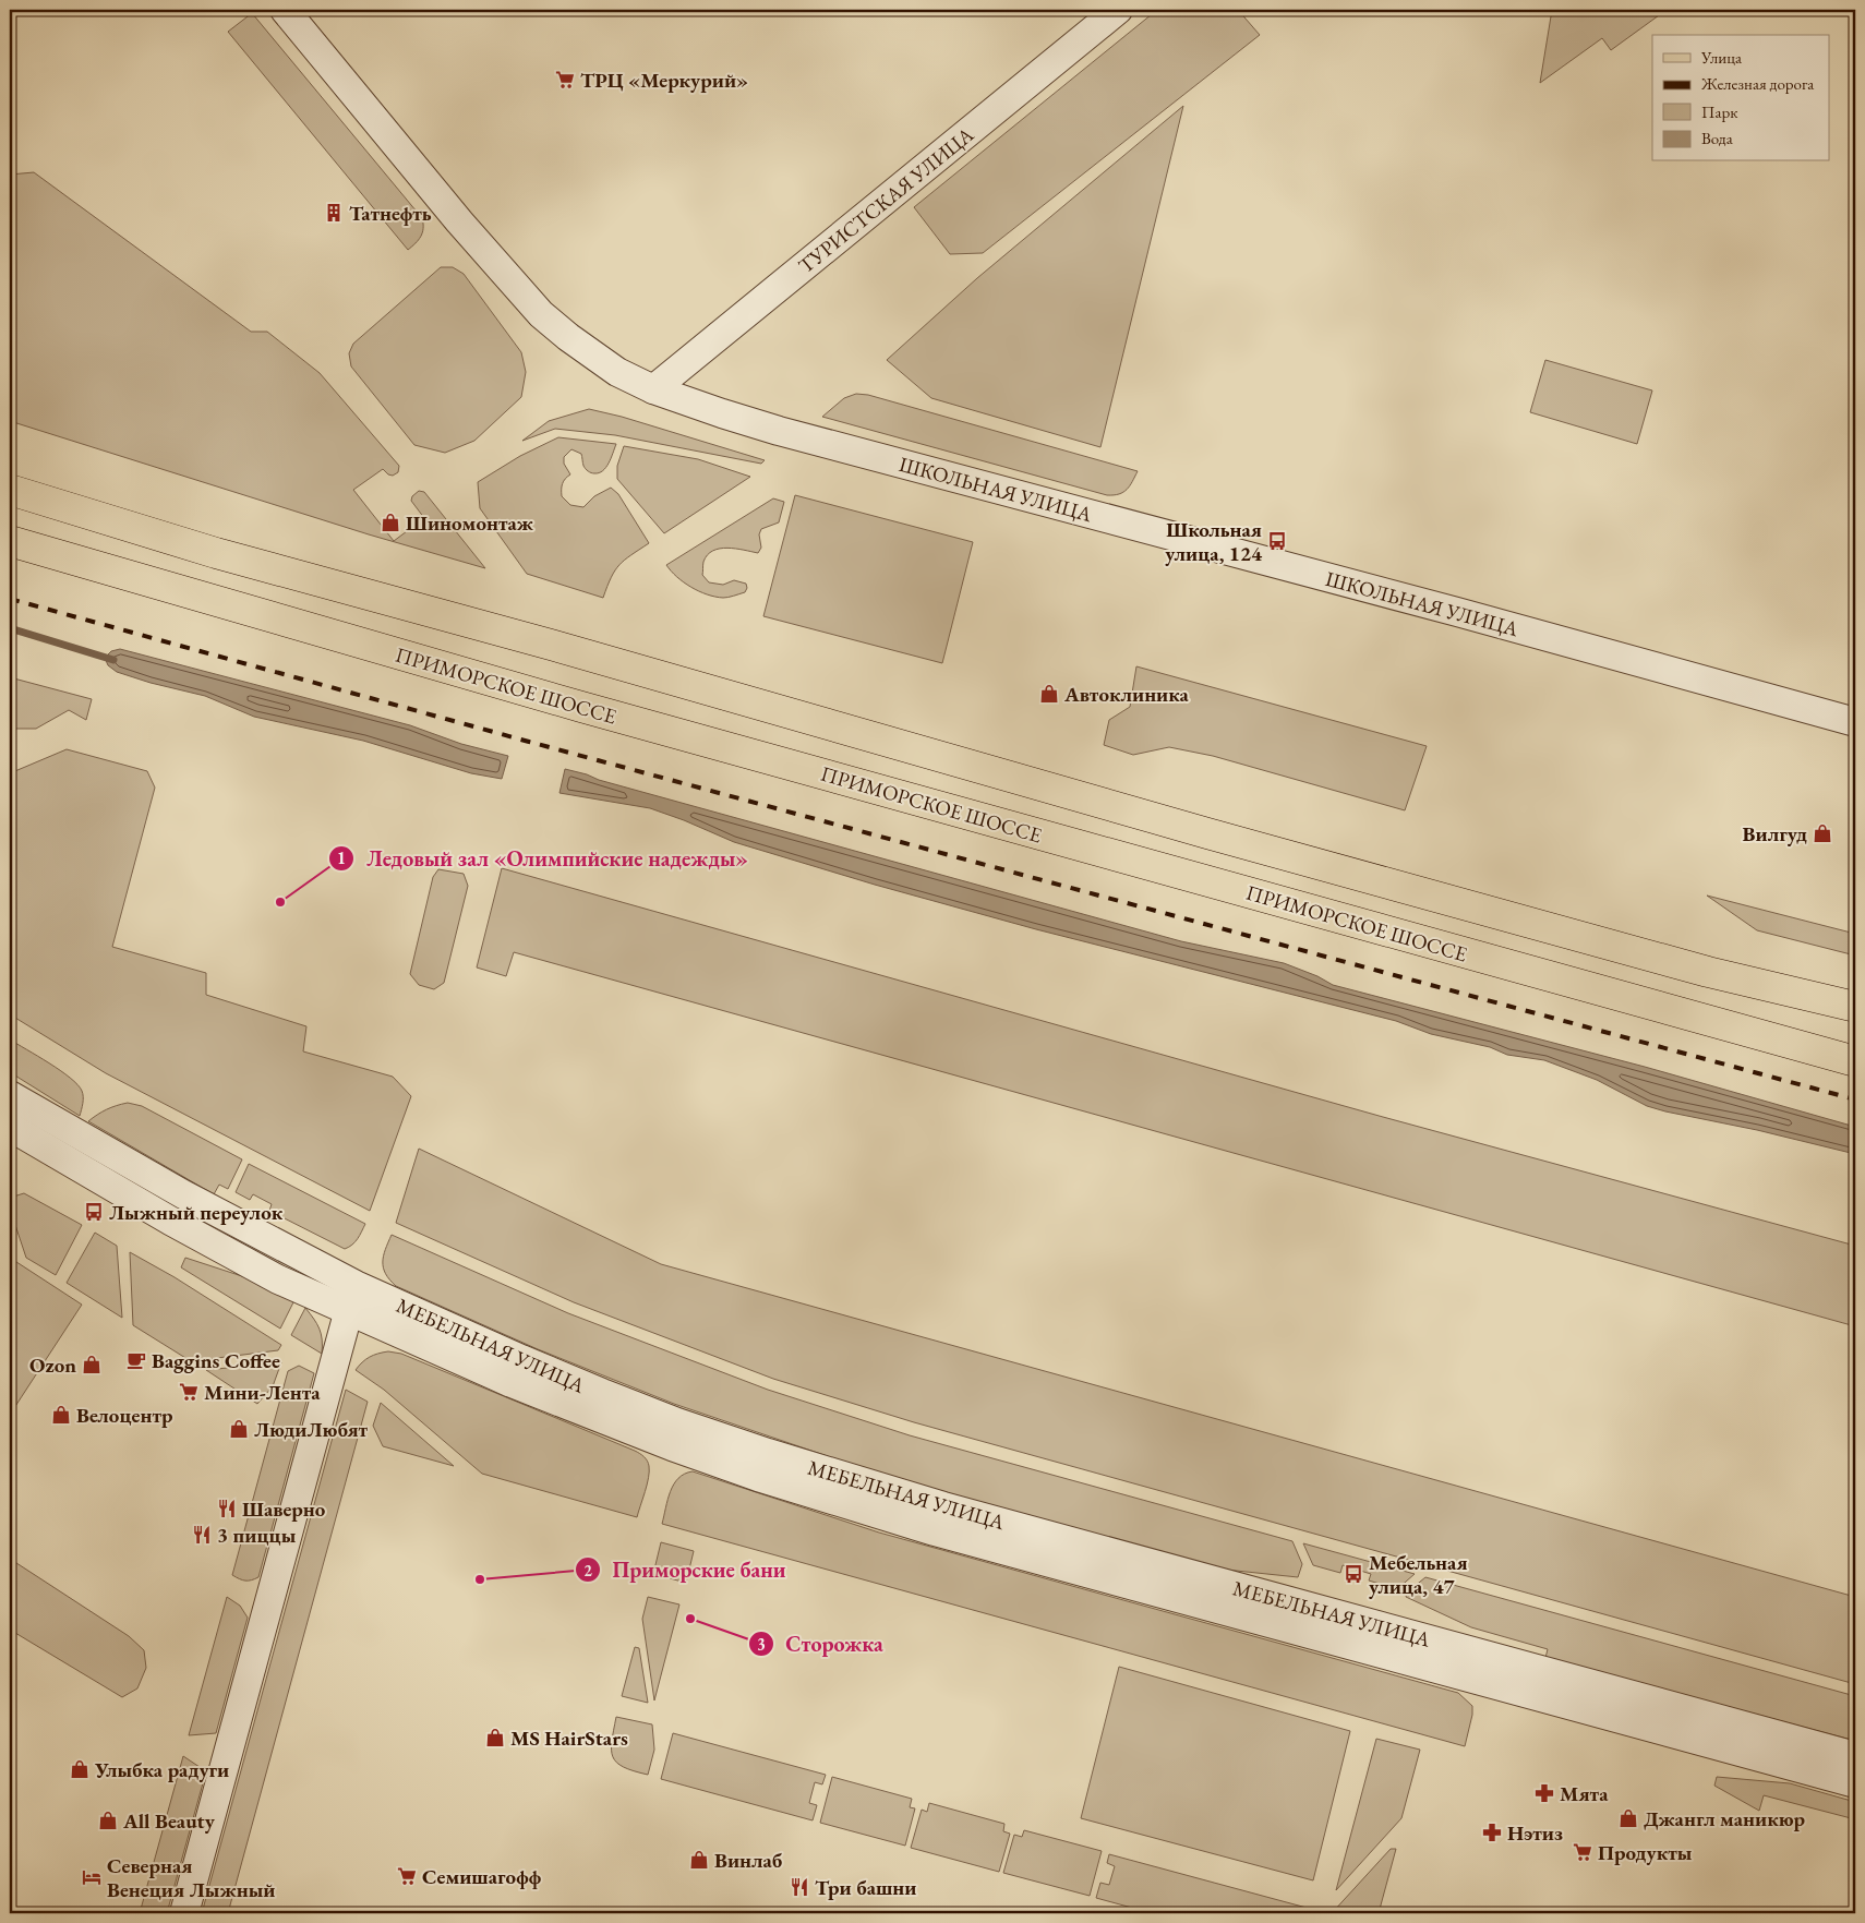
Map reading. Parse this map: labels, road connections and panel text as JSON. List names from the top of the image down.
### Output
{
  "streets": {
    "main road": ["ПРИМОРСКОЕ ШОССЕ"],
    "street": ["ТУРИСТСКАЯ УЛИЦА", "ШКОЛЬНАЯ УЛИЦА", "МЕБЕЛЬНАЯ УЛИЦА"]
  },
  "crossings": [
    ["ТУРИСТСКАЯ УЛИЦА", "ШКОЛЬНАЯ УЛИЦА"]
  ],
  "places": {
    "supermarket": [
      "ТРЦ «Меркурий»",
      "Мини-Лента",
      "Продукты",
      "Семишагофф"
    ],
    "building": ["Татнефть"],
    "shop": [
      "Шиномонтаж",
      "Автоклиника",
      "Вилгуд",
      "Ozon",
      "Велоцентр",
      "ЛюдиЛюбят",
      "MS HairStars",
      "Улыбка радуги",
      "Джангл маникюр",
      "All Beauty",
      "Винлаб"
    ],
    "bus stop": ["Школьная улица, 124", "Лыжный переулок", "Мебельная улица, 47"],
    "other": ["Ледовый зал «Олимпийские надежды»", "Приморские бани", "Сторожка"],
    "cafe": ["Baggins Coffee"],
    "restaurant": ["Шаверно", "3 пиццы", "Три башни"],
    "pharmacy": ["Мята", "Нэтиз"],
    "hotel": ["Северная Венеция Лыжный"]
  },
  "legend": [
    "Улица",
    "Железная дорога",
    "Парк",
    "Вода"
  ]
}
